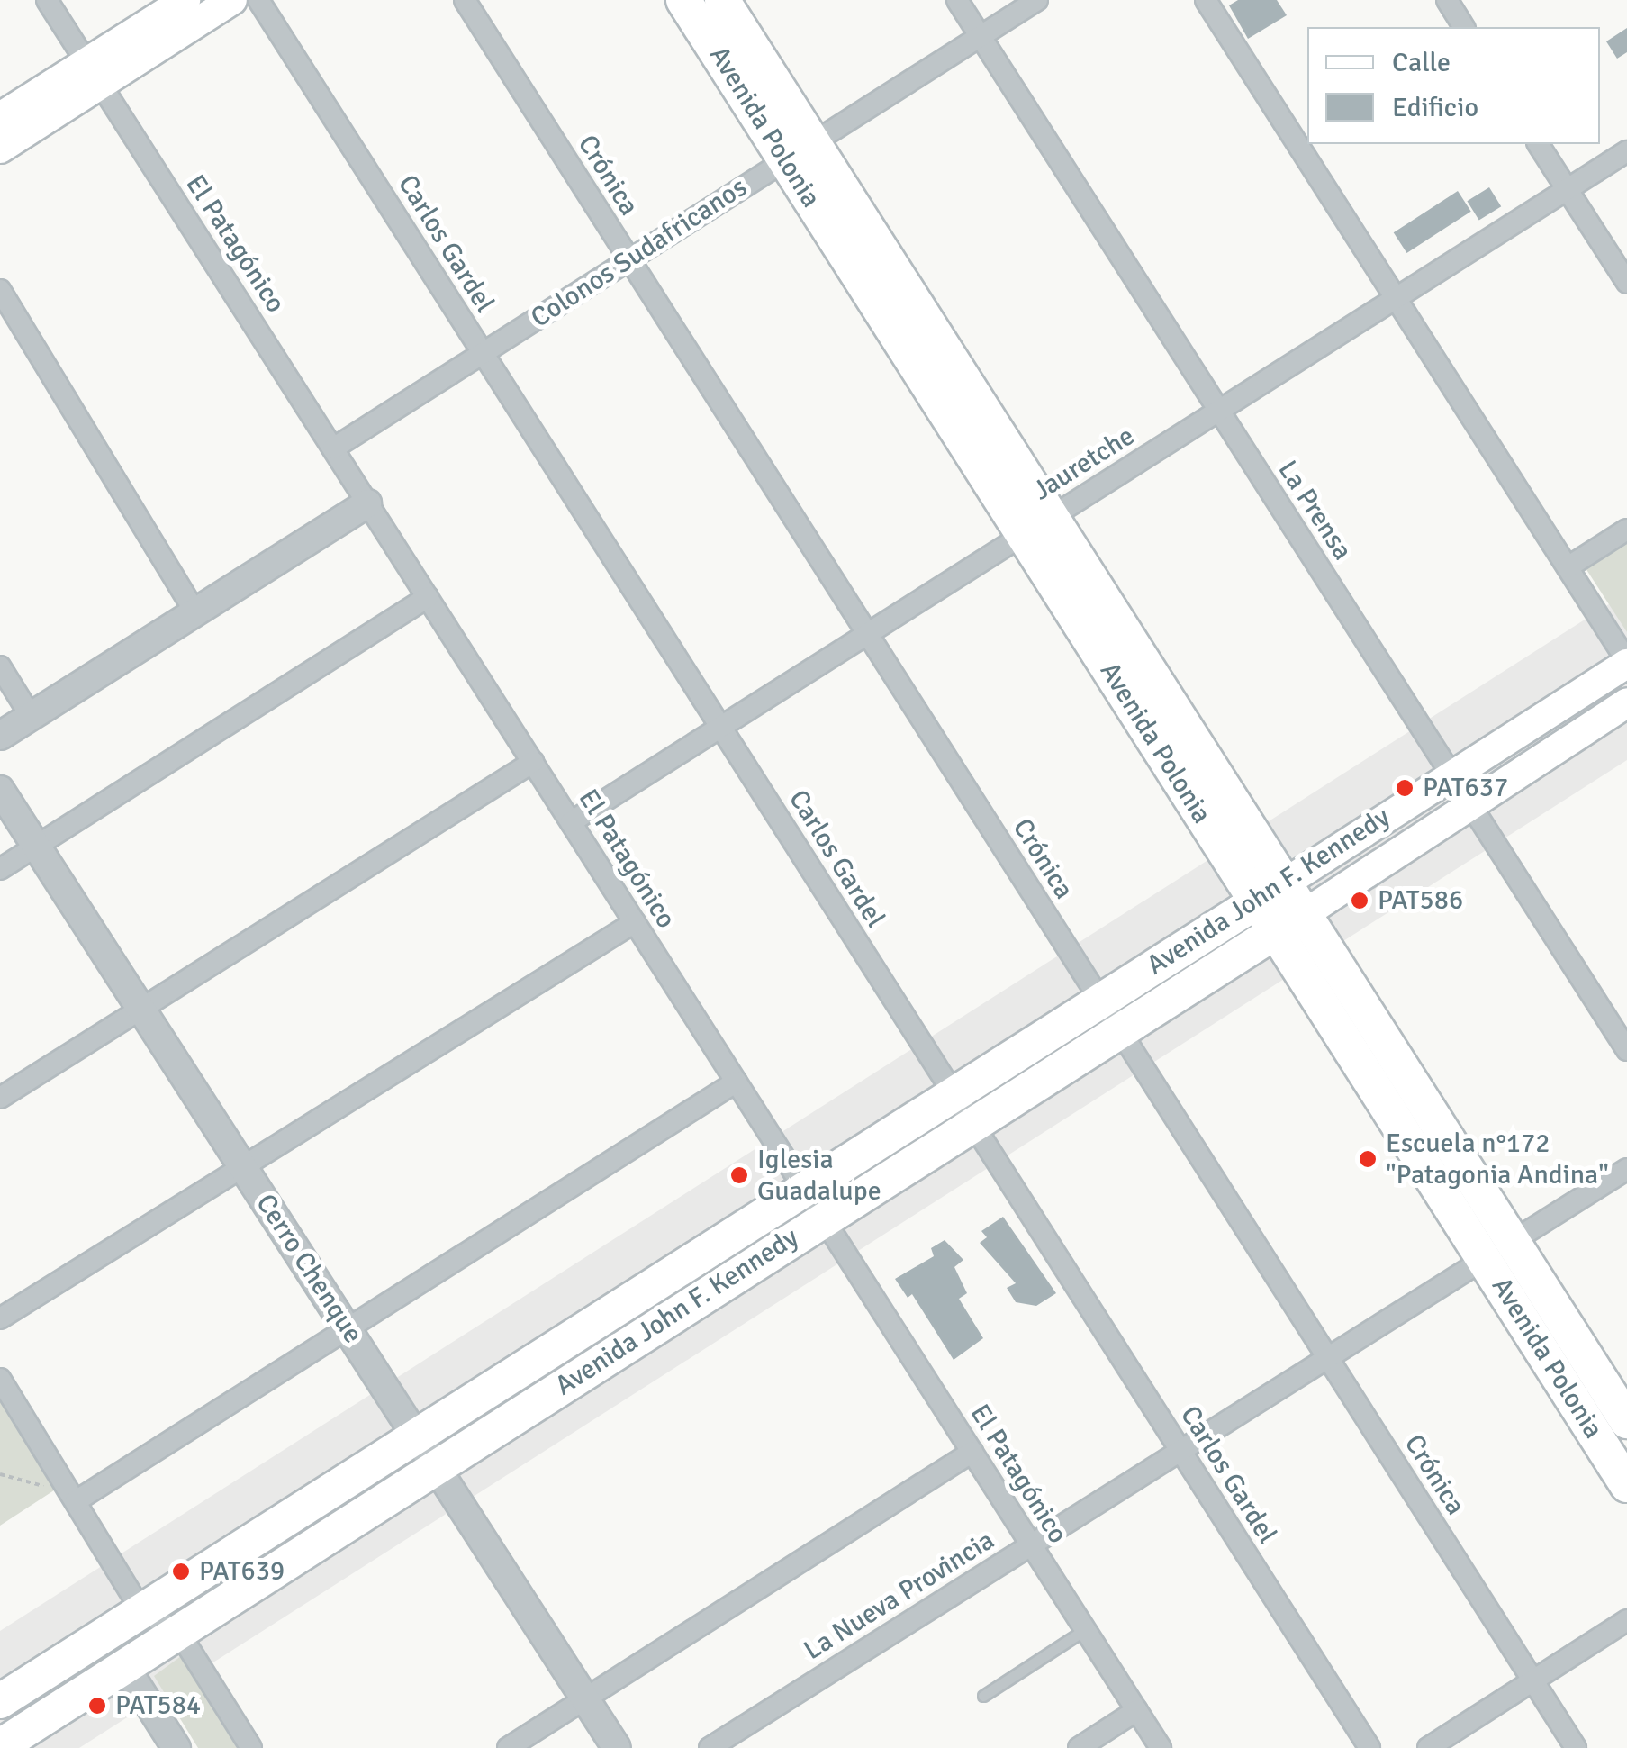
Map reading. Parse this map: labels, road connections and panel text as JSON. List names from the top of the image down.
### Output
{
  "streets": {
    "main road": ["Avenida Polonia", "Avenida John F. Kennedy"],
    "street": [
      "Crónica",
      "El Patagónico",
      "Carlos Gardel",
      "Colonos Sudafricanos",
      "Jauretche",
      "La Prensa",
      "Cerro Chenque",
      "La Nueva Provincia"
    ]
  },
  "crossings": [
    ["Avenida Polonia", "Colonos Sudafricanos"],
    ["Avenida Polonia", "Jauretche"],
    ["Avenida Polonia", "Avenida John F. Kennedy"],
    ["Avenida Polonia", "La Nueva Provincia"],
    ["Crónica", "Colonos Sudafricanos"],
    ["Crónica", "Jauretche"],
    ["Crónica", "Avenida John F. Kennedy"],
    ["Crónica", "La Nueva Provincia"],
    ["El Patagónico", "Colonos Sudafricanos"],
    ["El Patagónico", "Jauretche"],
    ["El Patagónico", "Avenida John F. Kennedy"],
    ["El Patagónico", "La Nueva Provincia"],
    ["Carlos Gardel", "Colonos Sudafricanos"],
    ["Carlos Gardel", "Jauretche"],
    ["Carlos Gardel", "Avenida John F. Kennedy"],
    ["Carlos Gardel", "La Nueva Provincia"],
    ["Colonos Sudafricanos", "La Prensa"],
    ["Jauretche", "La Prensa"],
    ["La Prensa", "Avenida John F. Kennedy"],
    ["Avenida John F. Kennedy", "Cerro Chenque"]
  ],
  "places": [
    "PAT637",
    "PAT586",
    "Escuela n°172 \"Patagonia Andina\"",
    "Iglesia Guadalupe",
    "PAT639",
    "PAT584"
  ],
  "legend": ["Calle", "Edificio"]
}
